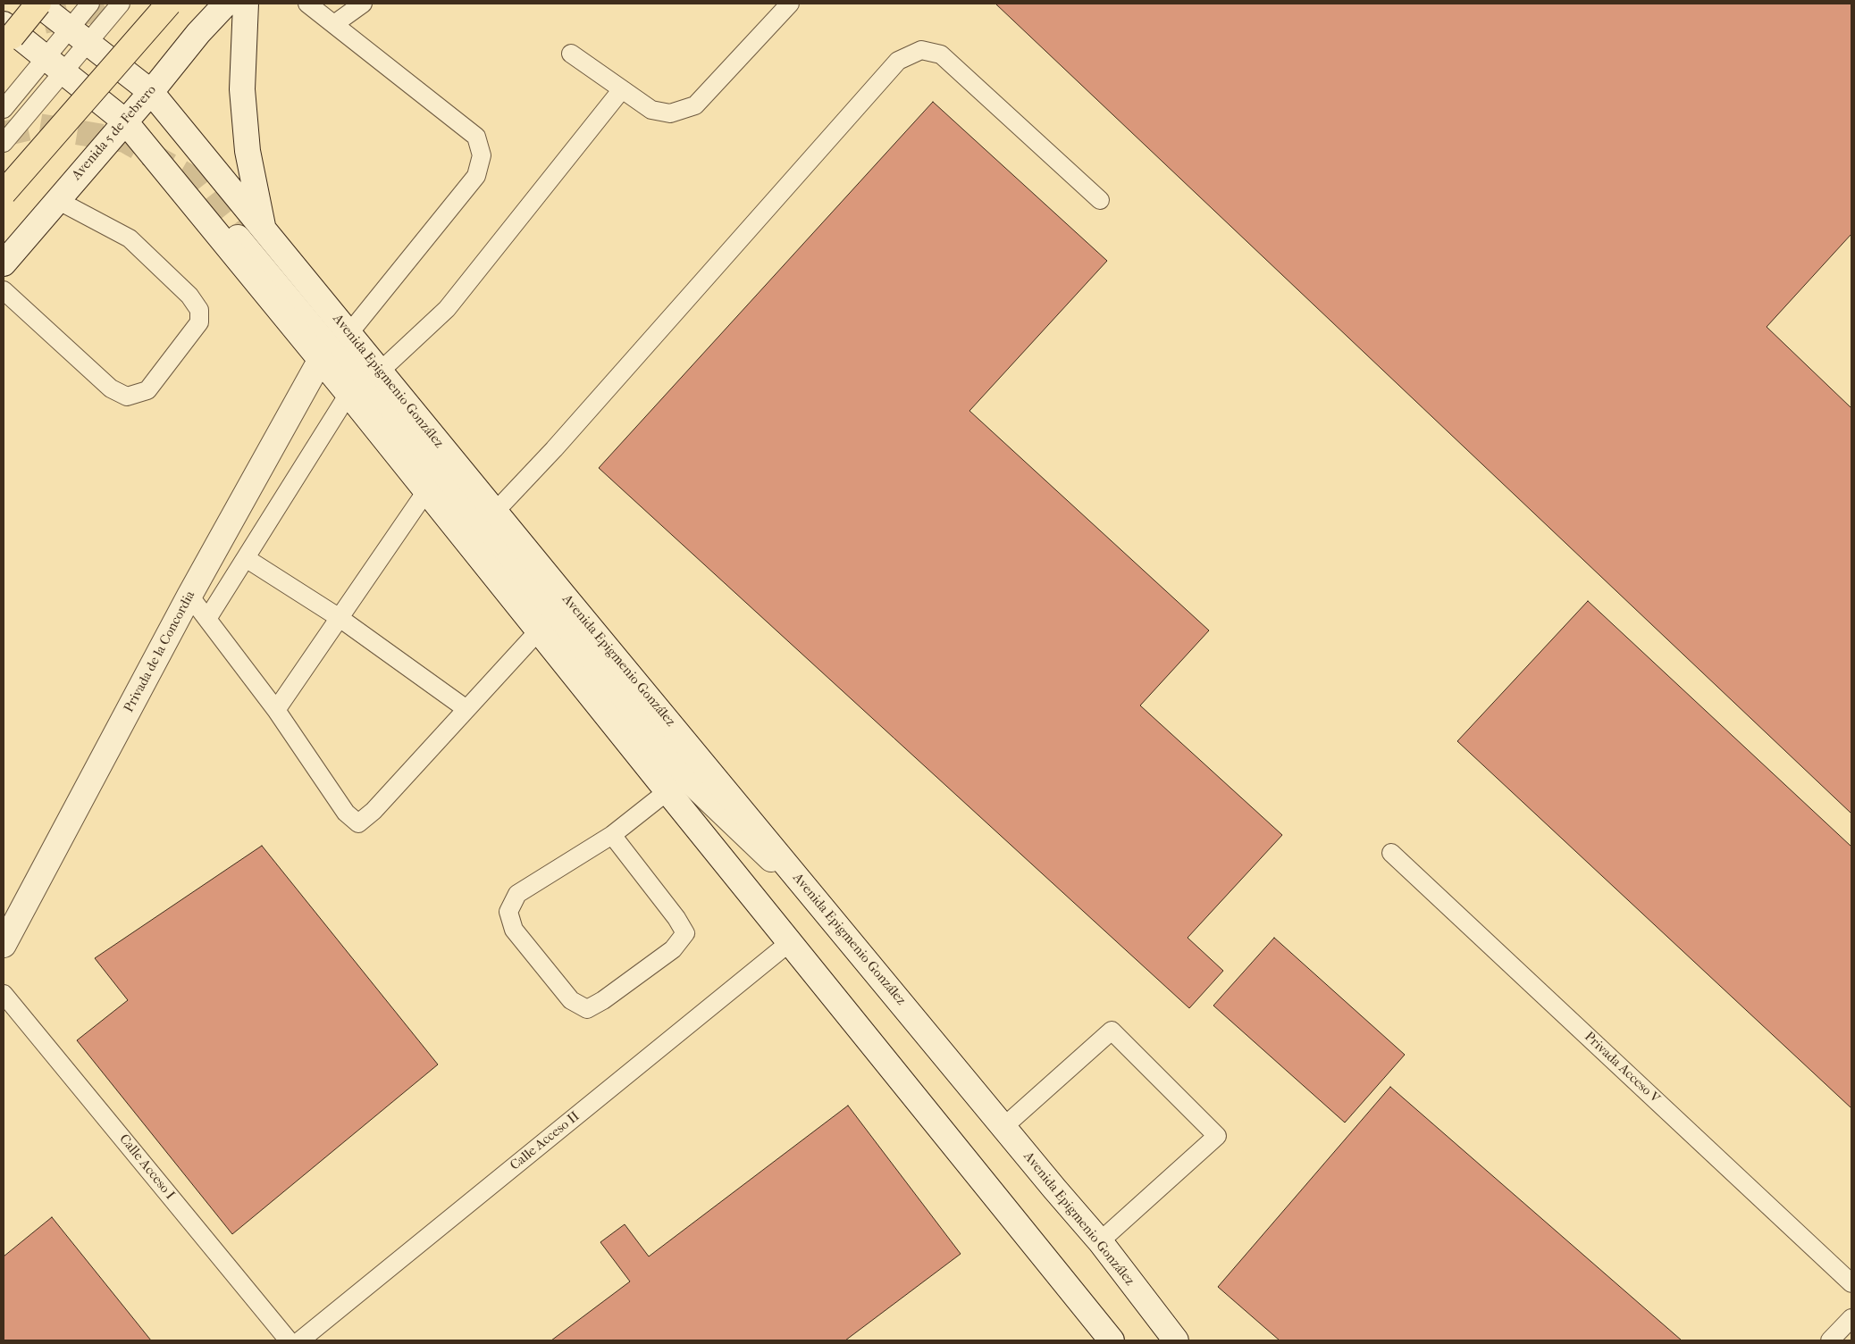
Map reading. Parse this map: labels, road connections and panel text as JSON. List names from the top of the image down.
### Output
{
  "streets": {
    "main road": ["Avenida 5 de Febrero", "Avenida Epigmenio González", "Privada de la Concordia"],
    "lane": ["Privada Acceso V", "Calle Acceso II", "Calle Acceso I"]
  },
  "crossings": [
    ["Avenida 5 de Febrero", "Avenida Epigmenio González"]
  ]
}
